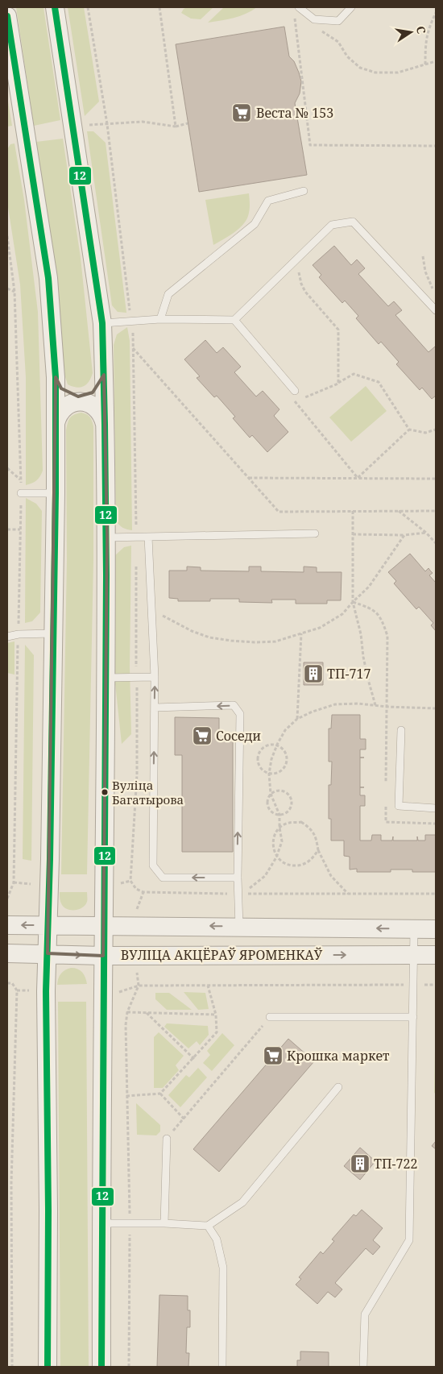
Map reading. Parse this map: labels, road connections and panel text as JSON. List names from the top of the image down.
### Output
{
  "streets": {
    "street": ["ВУЛІЦА АКЦЁРАЎ ЯРОМЕНКАЎ"]
  },
  "places": {
    "supermarket": ["Веста № 153", "Соседи", "Крошка маркет"],
    "building": ["ТП-717", "ТП-722"],
    "other": ["Вуліца Багатырова"]
  },
  "lines": ["transit line 12"],
  "north": "right"
}
